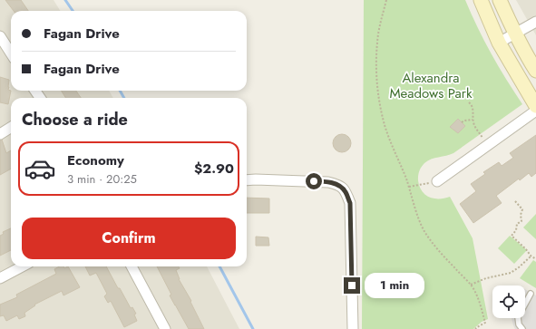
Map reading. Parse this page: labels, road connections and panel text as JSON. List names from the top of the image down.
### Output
{
  "parks": ["Alexandra Meadows Park"],
  "page": {
    "banner": ["Fagan Drive", "Fagan Drive"],
    "heading": "Choose a ride",
    "list": [
      {
        "name": "Economy",
        "note": "3 min · 20:25",
        "value": "$2.90"
      }
    ],
    "buttons": "Confirm",
    "bubble": "1 min"
  }
}
